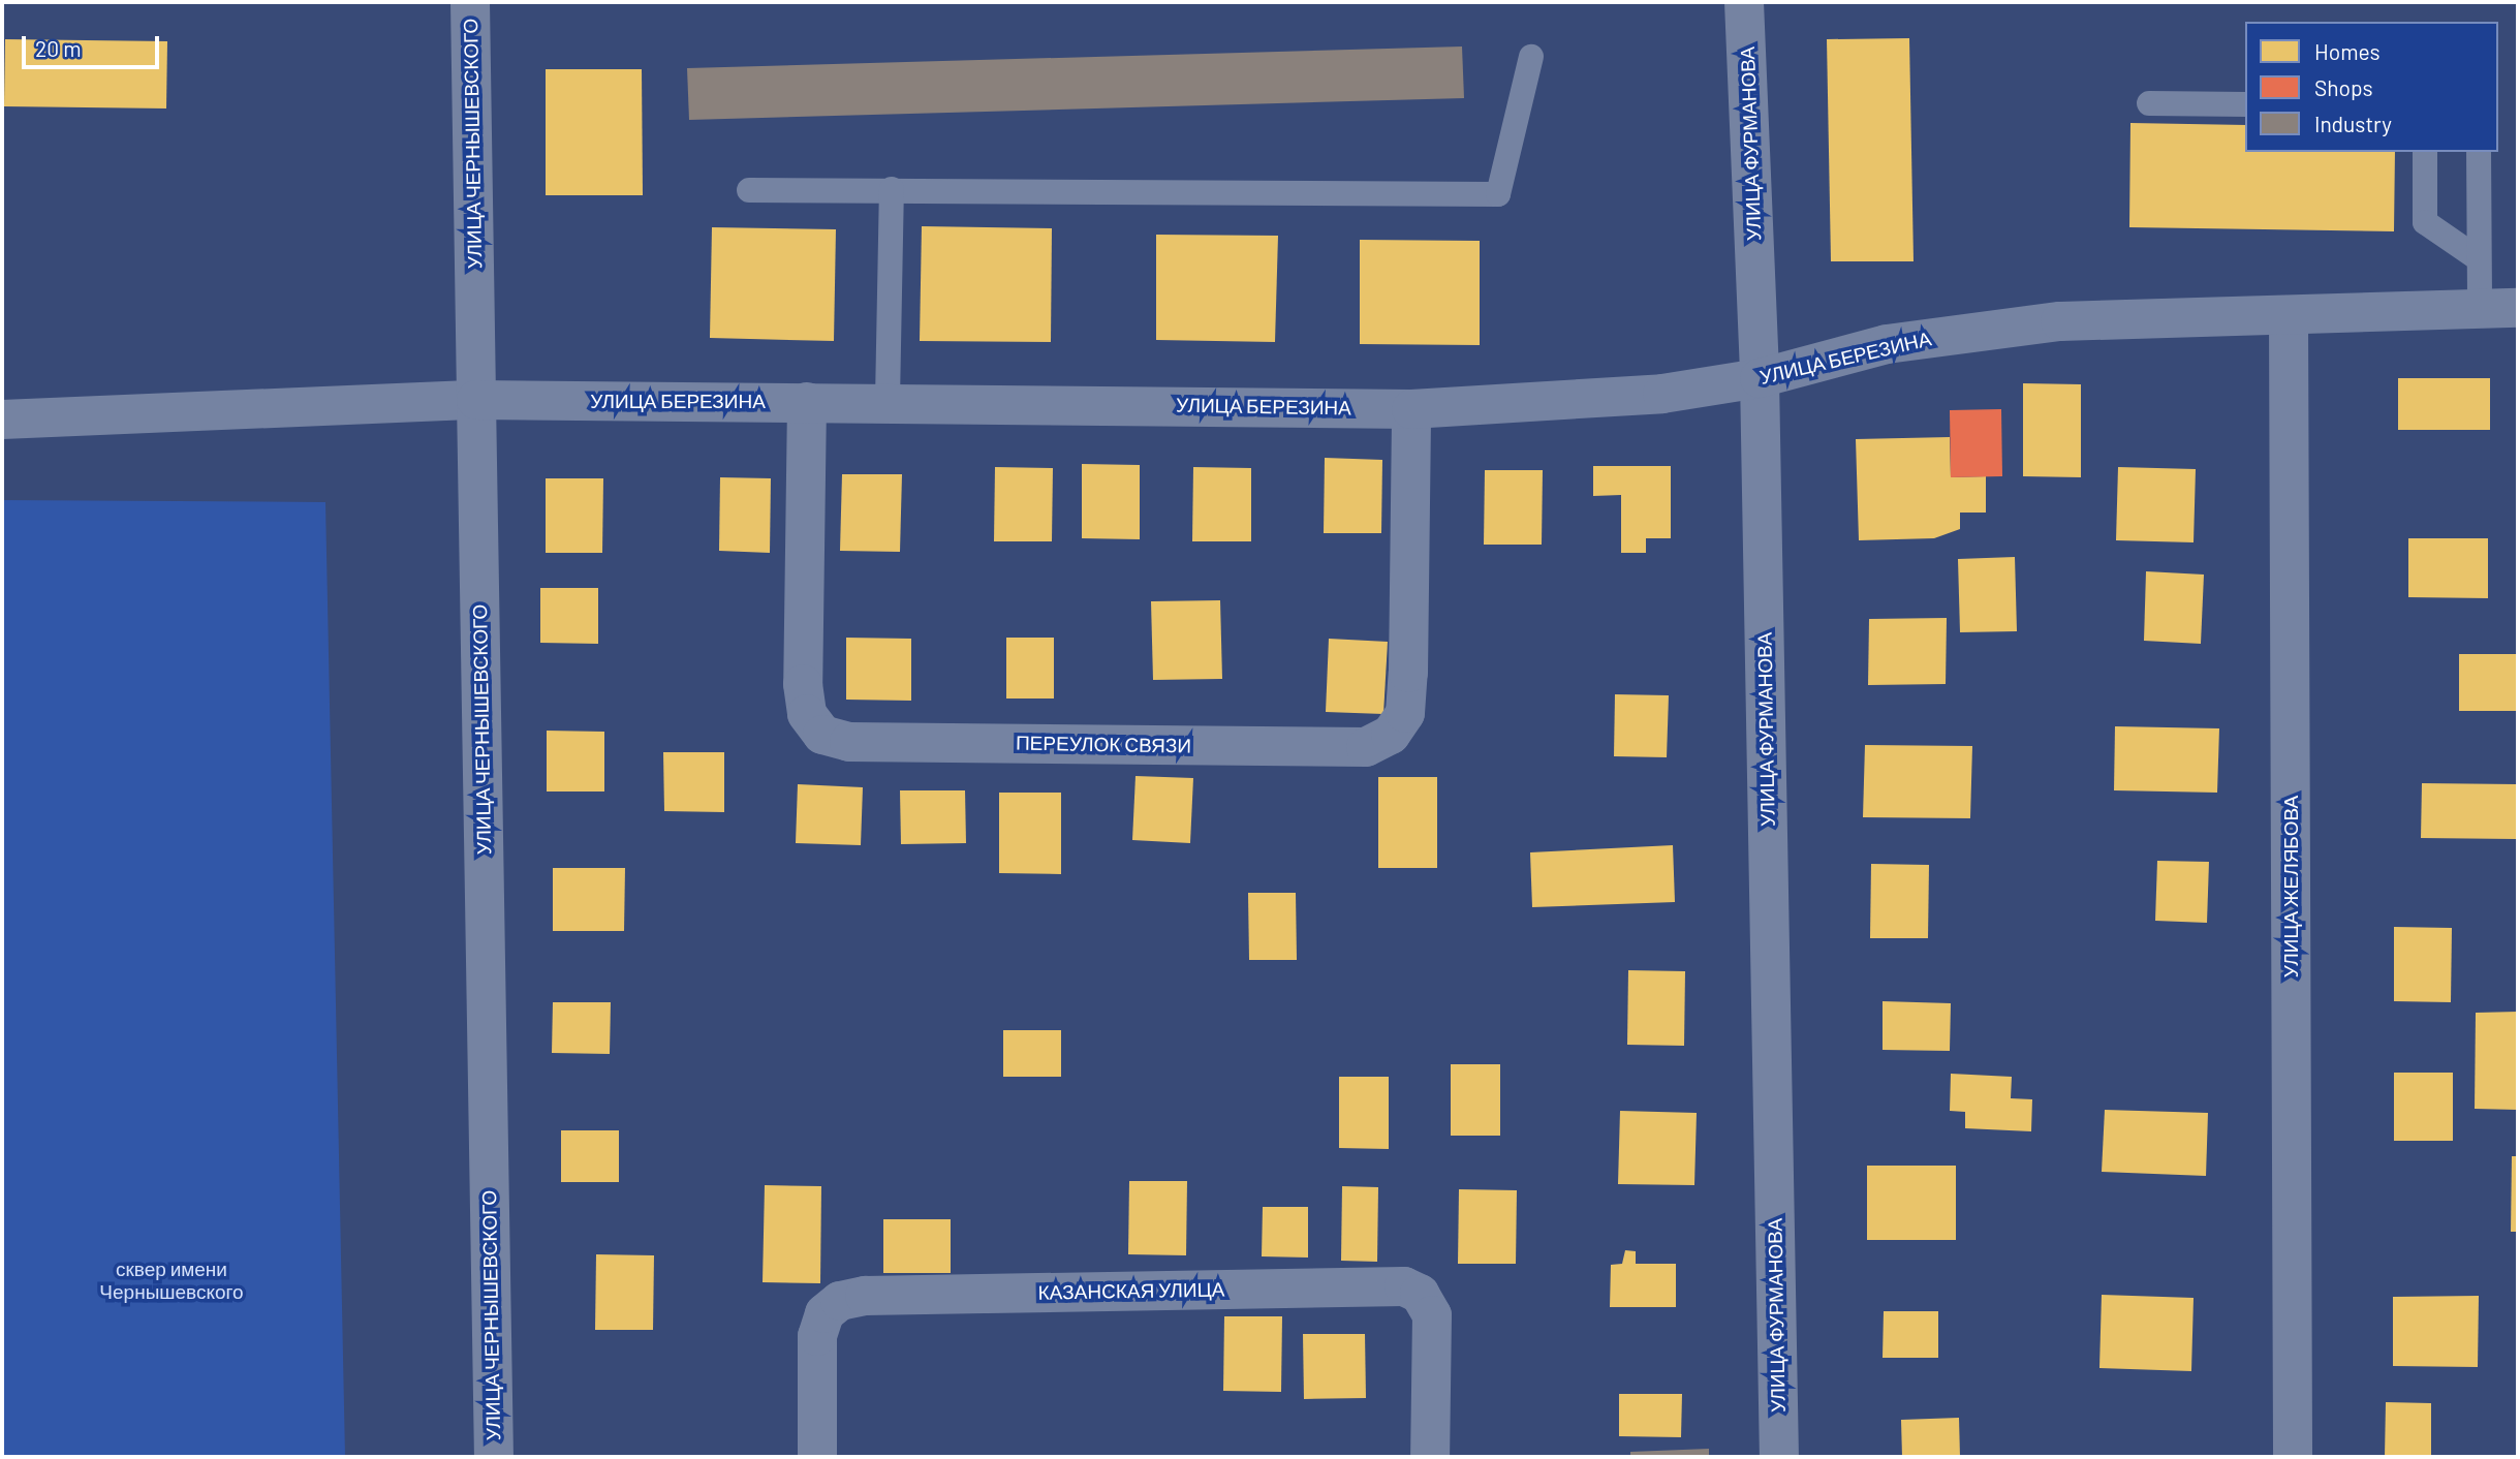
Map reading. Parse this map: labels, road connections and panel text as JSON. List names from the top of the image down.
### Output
{
  "streets": {
    "street": [
      "УЛИЦА ЧЕРНЫШЕВСКОГО",
      "УЛИЦА ФУРМАНОВА",
      "УЛИЦА БЕРЕЗИНА",
      "ПЕРЕУЛОК СВЯЗИ",
      "УЛИЦА ЖЕЛЯБОВА",
      "КАЗАНСКАЯ УЛИЦА"
    ]
  },
  "crossings": [
    ["УЛИЦА ЧЕРНЫШЕВСКОГО", "УЛИЦА БЕРЕЗИНА"],
    ["УЛИЦА ФУРМАНОВА", "УЛИЦА БЕРЕЗИНА"],
    ["УЛИЦА БЕРЕЗИНА", "ПЕРЕУЛОК СВЯЗИ"],
    ["УЛИЦА БЕРЕЗИНА", "УЛИЦА ЖЕЛЯБОВА"]
  ],
  "parks": ["сквер имени Чернышевского"],
  "legend": ["Homes", "Shops", "Industry"],
  "scale_bar": "20 m"
}
